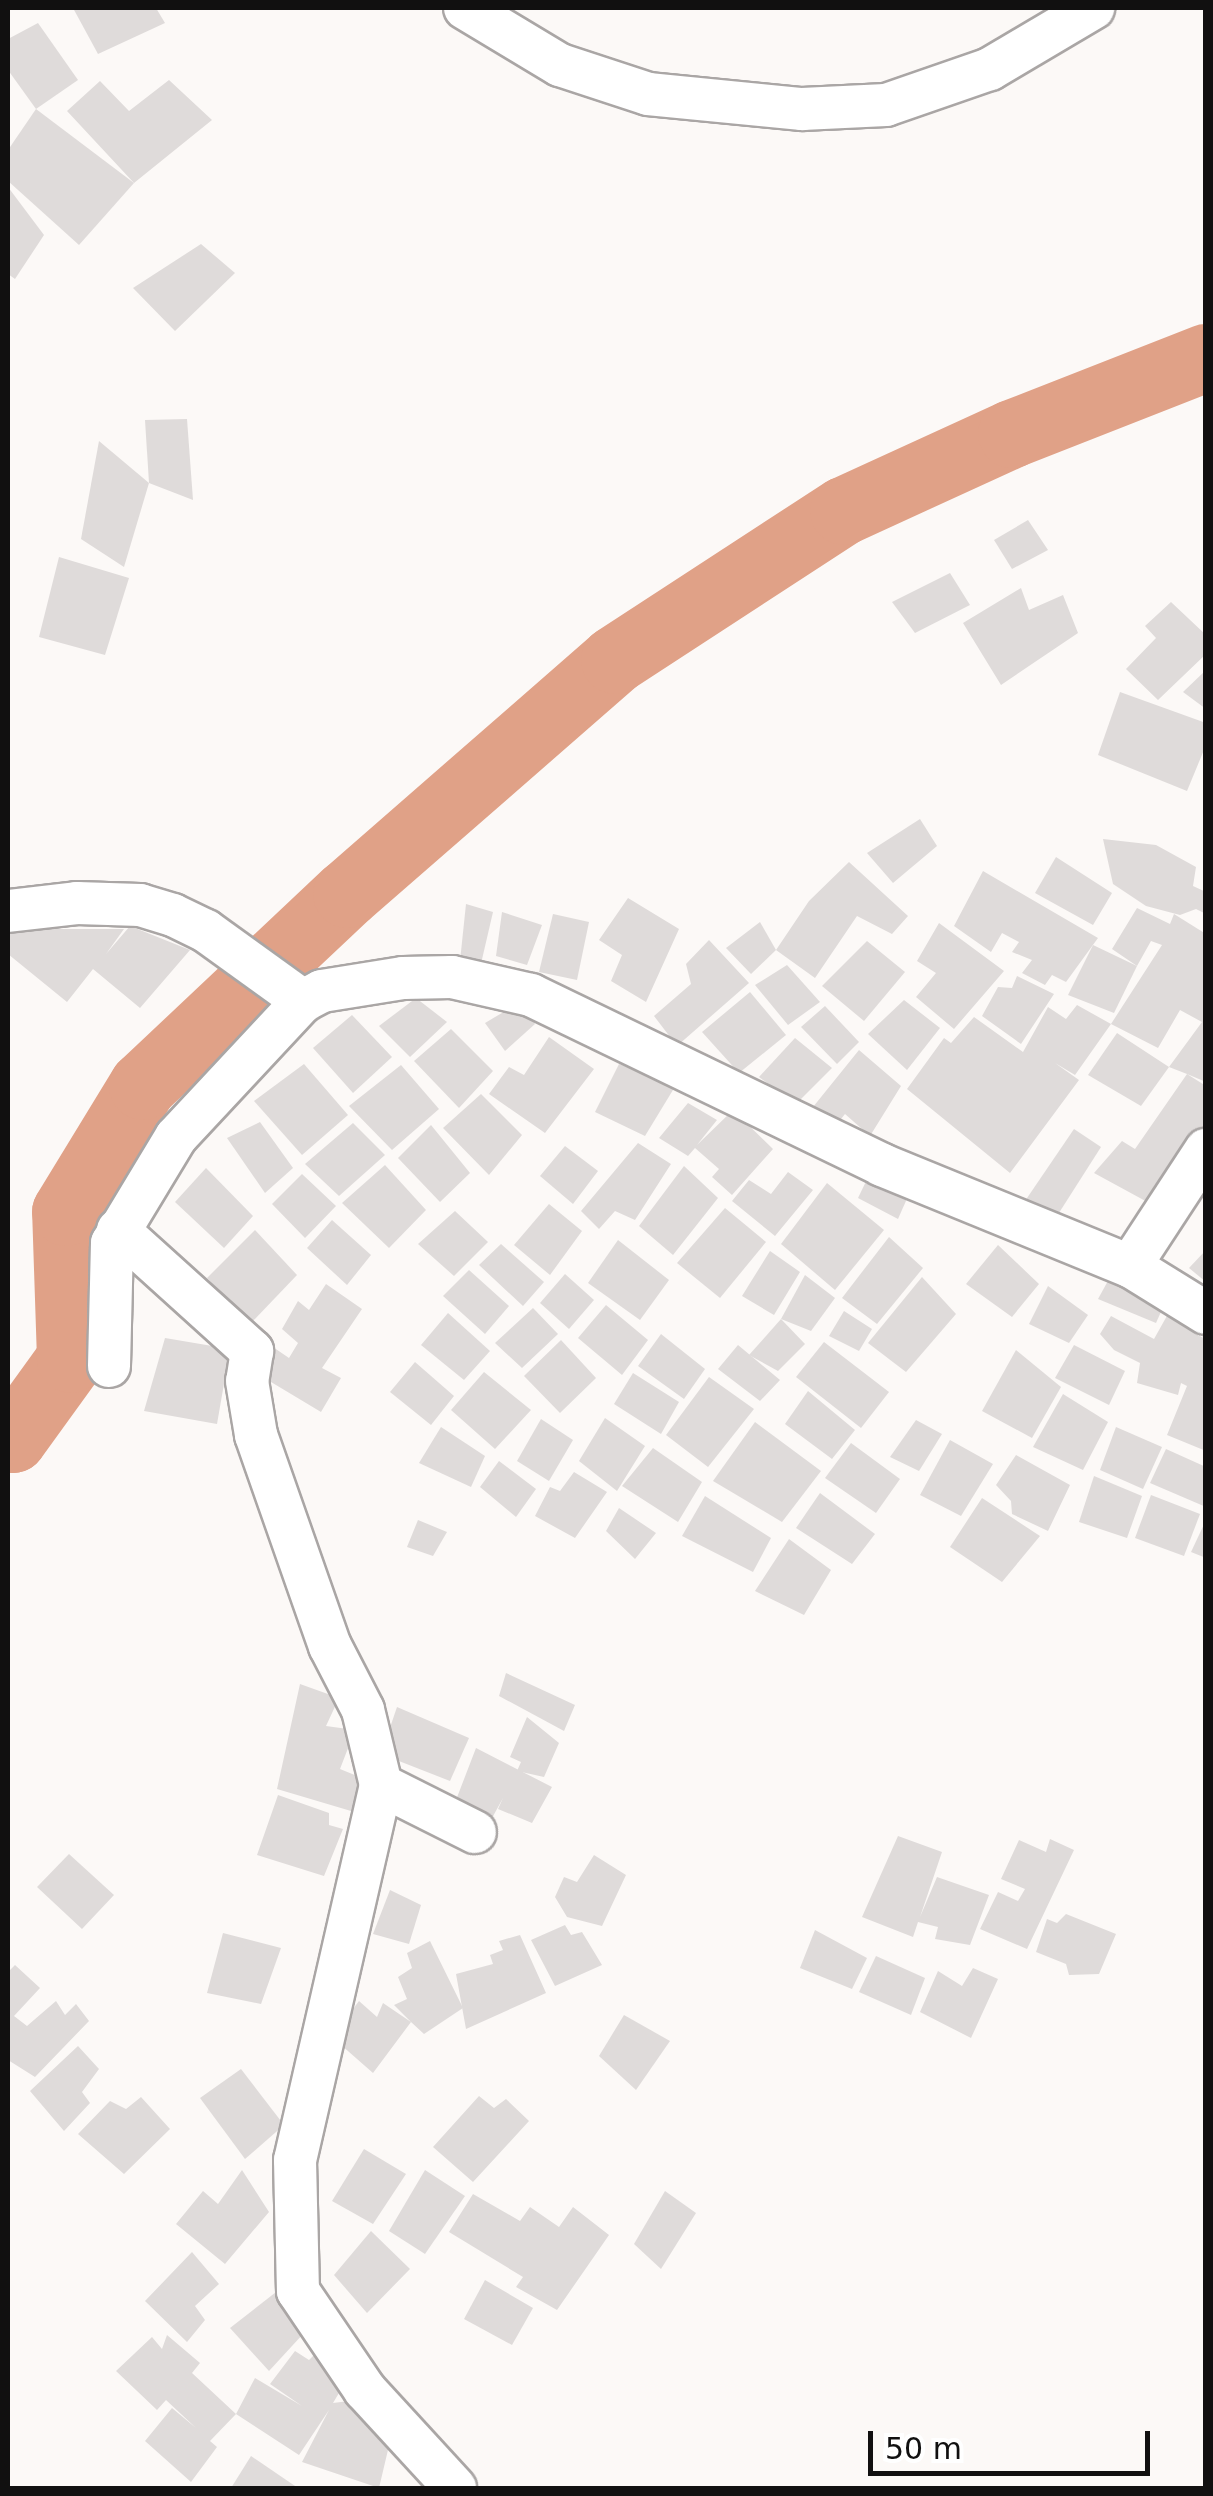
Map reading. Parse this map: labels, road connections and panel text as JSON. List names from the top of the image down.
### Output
{
  "scale_bar": "50 m"
}
